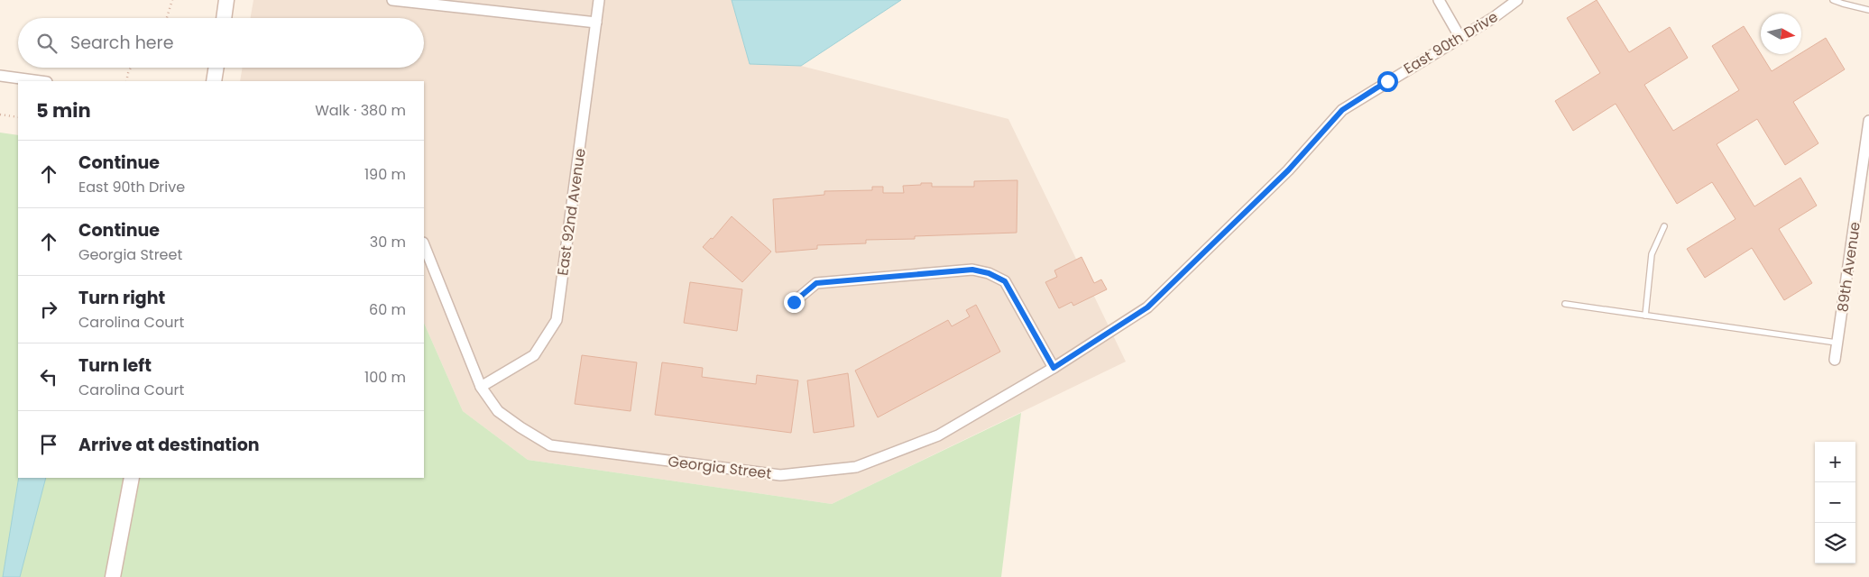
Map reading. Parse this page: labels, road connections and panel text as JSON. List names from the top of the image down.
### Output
{
  "streets": {
    "street": [
      "East 90th Drive",
      "East 92nd Avenue",
      "89th Avenue",
      "Georgia Street"
    ]
  },
  "crossings": [
    ["East 90th Drive", "Georgia Street"],
    ["East 92nd Avenue", "Georgia Street"]
  ],
  "north": "right",
  "page": {
    "search": "Search here",
    "heading": ["5 min", "Walk · 380 m"],
    "list": [
      ["Continue", "East 90th Drive", "190 m"],
      ["Continue", "Georgia Street", "30 m"],
      ["Turn right", "Carolina Court", "60 m"],
      ["Turn left", "Carolina Court", "100 m"],
      "Arrive at destination"
    ],
    "map_buttons": ["+", "−"]
  }
}
